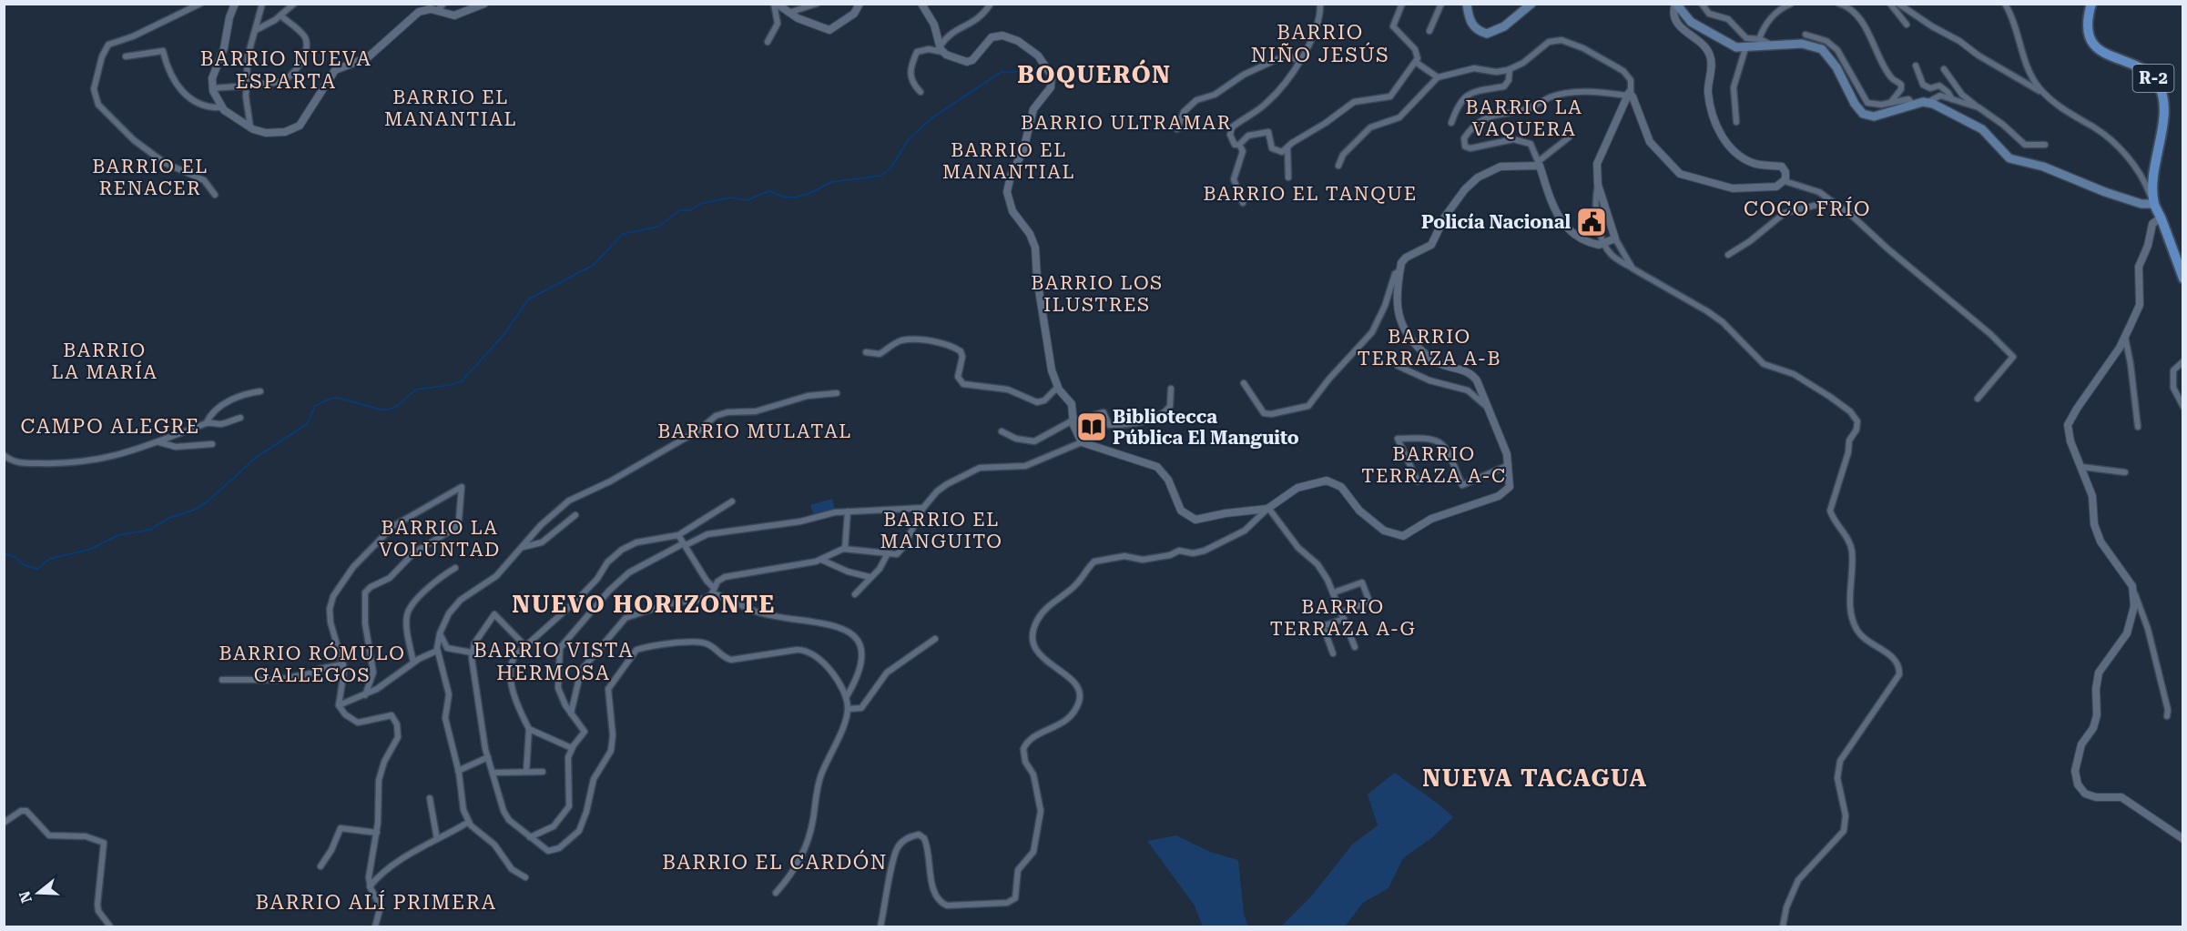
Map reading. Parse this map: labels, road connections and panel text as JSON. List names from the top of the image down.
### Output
{
  "streets": {
    "main road": ["R-2"]
  },
  "districts": [
    "BARRIO NIÑO JESÚS",
    "BARRIO NUEVA ESPARTA",
    "BOQUERÓN",
    "BARRIO EL MANANTIAL",
    "BARRIO LA VAQUERA",
    "BARRIO ULTRAMAR",
    "BARRIO EL MANANTIAL",
    "BARRIO EL RENACER",
    "BARRIO EL TANQUE",
    "COCO FRÍO",
    "BARRIO LOS ILUSTRES",
    "BARRIO TERRAZA A-B",
    "BARRIO LA MARÍA",
    "CAMPO ALEGRE",
    "BARRIO MULATAL",
    "BARRIO TERRAZA A-C",
    "BARRIO EL MANGUITO",
    "BARRIO LA VOLUNTAD",
    "NUEVO HORIZONTE",
    "BARRIO TERRAZA A-G",
    "BARRIO VISTA HERMOSA",
    "BARRIO RÓMULO GALLEGOS",
    "NUEVA TACAGUA",
    "BARRIO EL CARDÓN",
    "BARRIO ALÍ PRIMERA"
  ],
  "places": {
    "public building": ["Policía Nacional"],
    "library": ["Bibliotecca Pública El Manguito"]
  },
  "north": "left"
}
